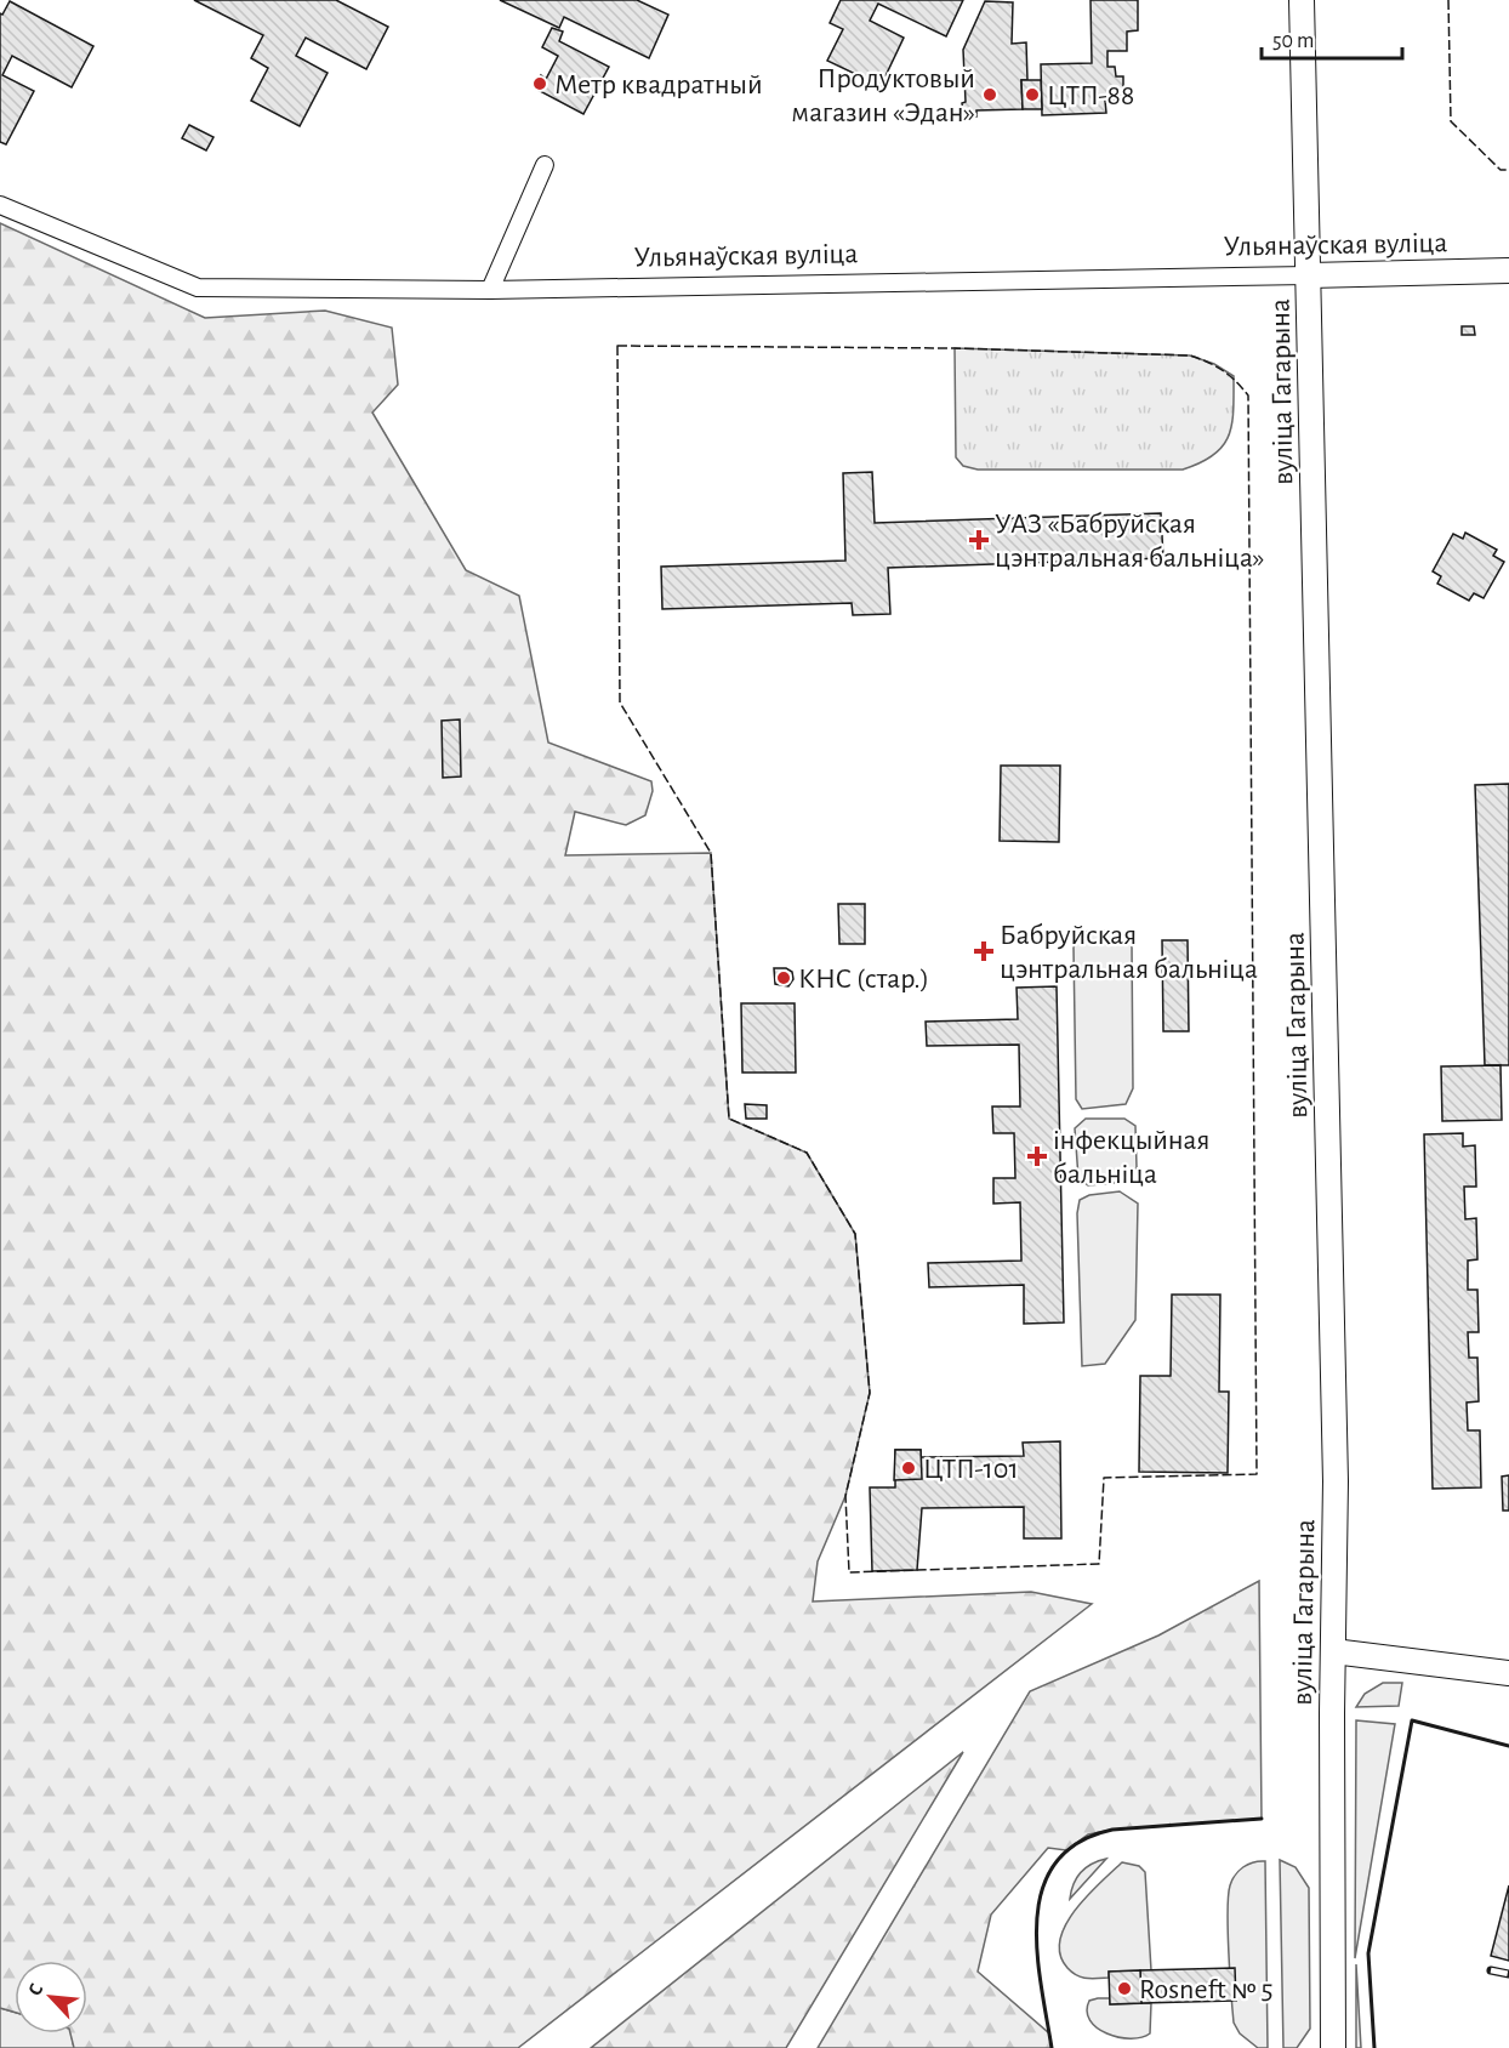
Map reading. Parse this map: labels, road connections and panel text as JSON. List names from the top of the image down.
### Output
{
  "streets": {
    "main road": ["Ульянаўская вуліца", "вуліца Гагарына"]
  },
  "crossings": [
    ["Ульянаўская вуліца", "вуліца Гагарына"]
  ],
  "places": {
    "other": [
      "Метр квадратный",
      "Продуктовый магазин «Эдан»",
      "ЦТП-88",
      "КНС (стар.)",
      "ЦТП-101",
      "Rosneft № 5"
    ],
    "health": ["УАЗ «Бабруйская цэнтральная бальніца»", "Бабруйская цэнтральная бальніца", "інфекцыйная бальніца"]
  },
  "scale_bar": "50 m",
  "north": "top left"
}
